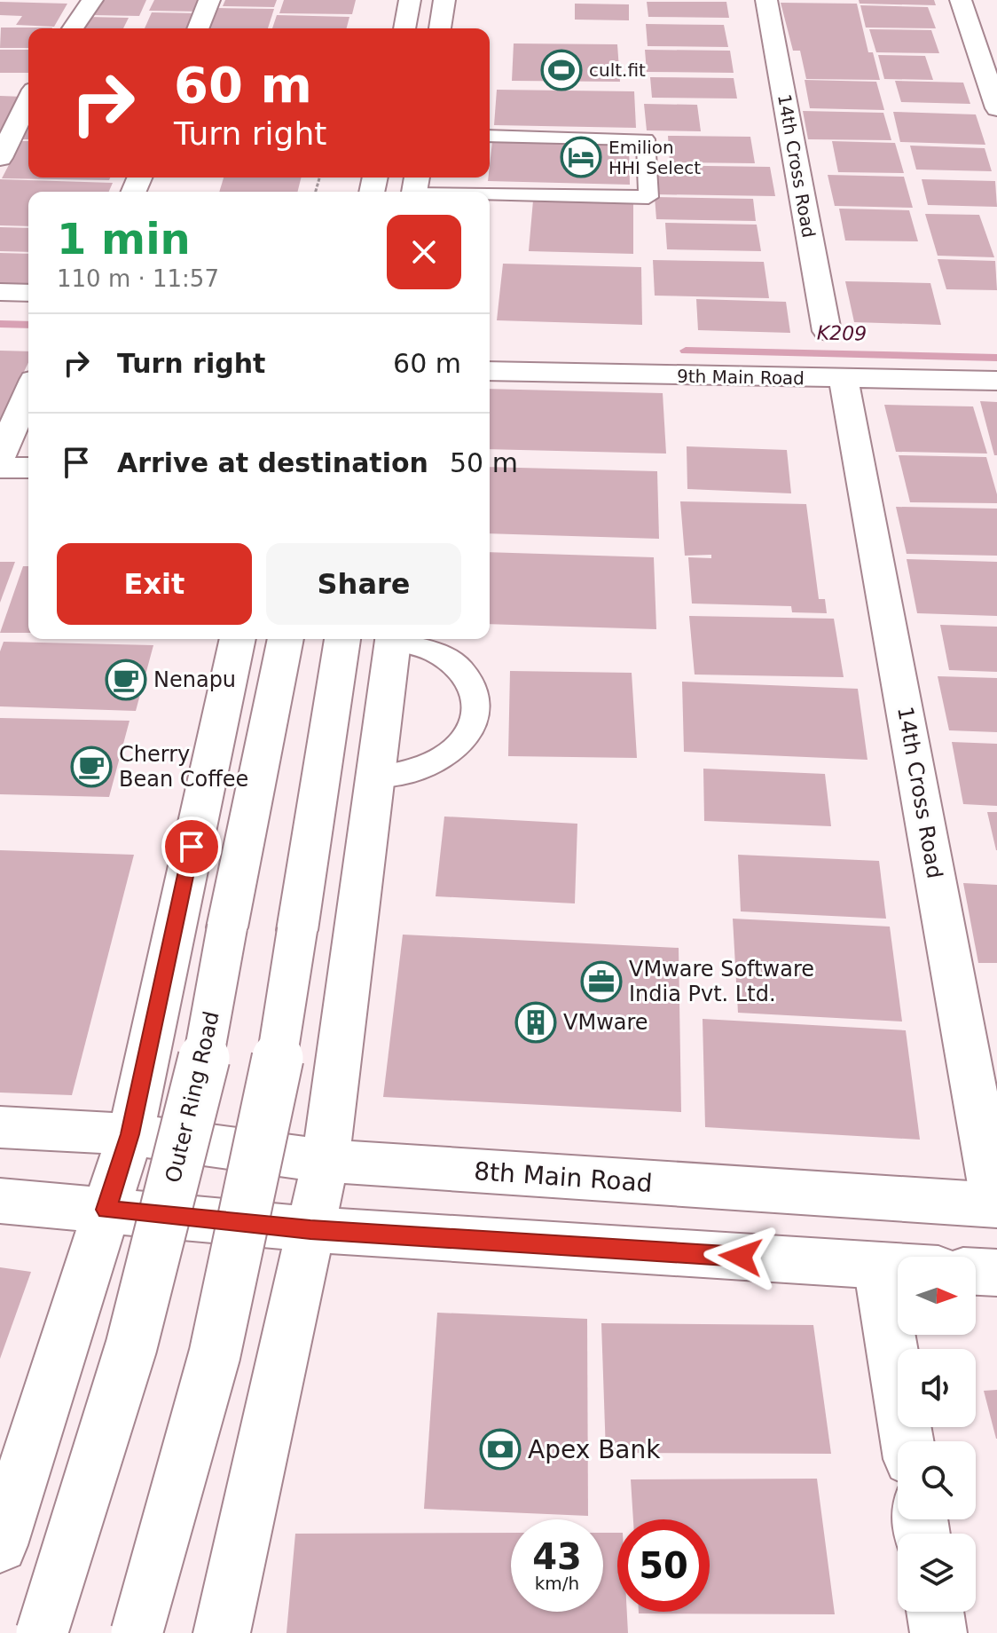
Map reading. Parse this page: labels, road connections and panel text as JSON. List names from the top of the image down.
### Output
{
  "streets": {
    "main road": [
      "14th Cross Road",
      "9th Main Road",
      "Outer Ring Road",
      "8th Main Road"
    ]
  },
  "crossings": [
    ["14th Cross Road", "9th Main Road"],
    ["14th Cross Road", "8th Main Road"]
  ],
  "water": ["K209"],
  "places": {
    "sports": ["cult.fit"],
    "hotel": ["Emilion HHI Select"],
    "cafe": ["Nenapu", "Cherry Bean Coffee"],
    "office": ["VMware Software India Pvt. Ltd."],
    "building": ["VMware"],
    "bank": ["Apex Bank"]
  },
  "north": "right",
  "page": {
    "turn": ["60 m", "Turn right"],
    "heading": ["1 min", "110 m · 11:57"],
    "list": [
      {
        "name": "Turn right",
        "value": "60 m"
      },
      {
        "name": "Arrive at destination",
        "value": "50 m"
      }
    ],
    "buttons": ["Exit", "Share"],
    "speed": "43 km/h",
    "limit": "50"
  }
}
